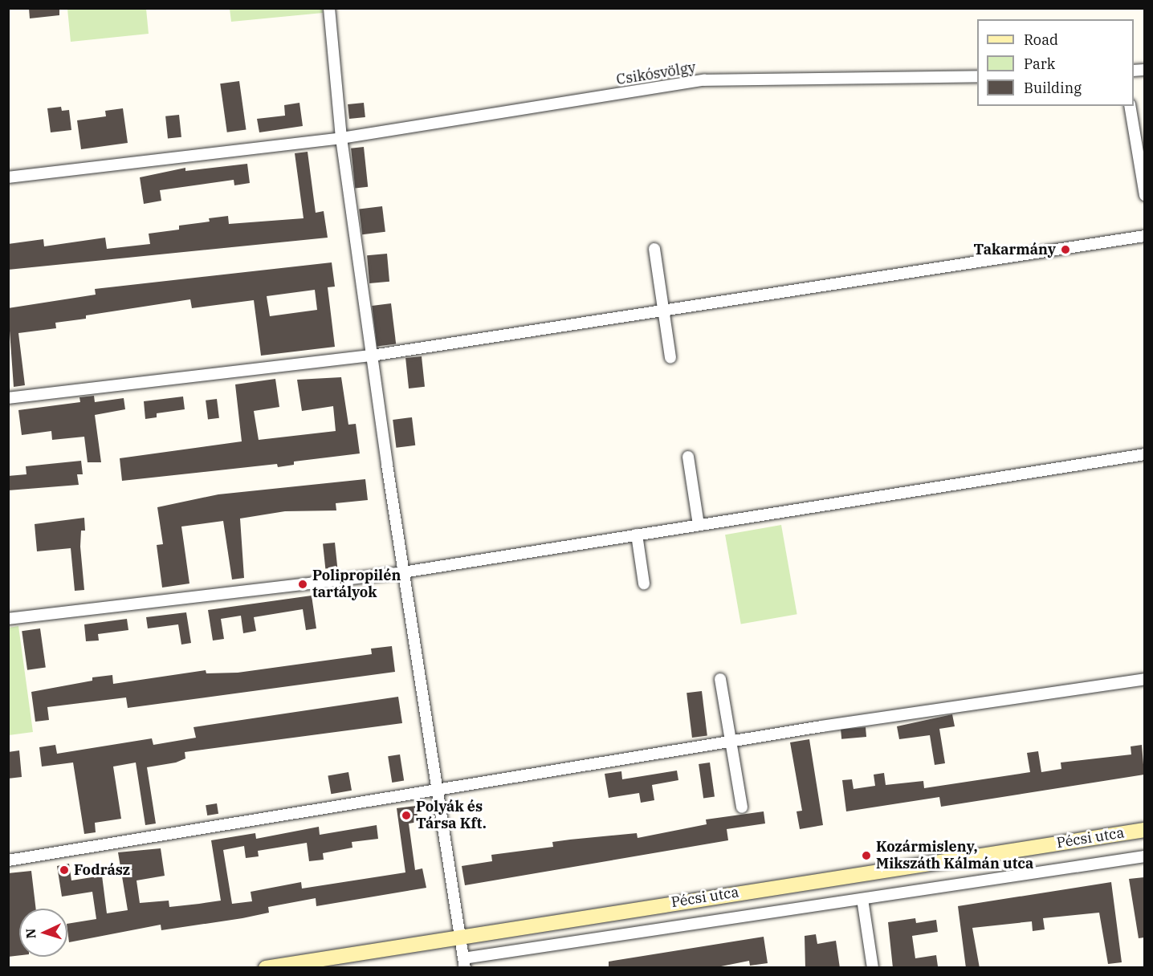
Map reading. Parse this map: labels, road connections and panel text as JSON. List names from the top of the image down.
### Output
{
  "streets": {
    "main road": ["Pécsi utca"],
    "street": ["Csikósvölgy"]
  },
  "places": [
    "Takarmány",
    "Polipropilén tartályok",
    "Polyák és Társa Kft.",
    "Kozármisleny, Mikszáth Kálmán utca",
    "Fodrász"
  ],
  "legend": ["Road", "Park", "Building"],
  "north": "left"
}
